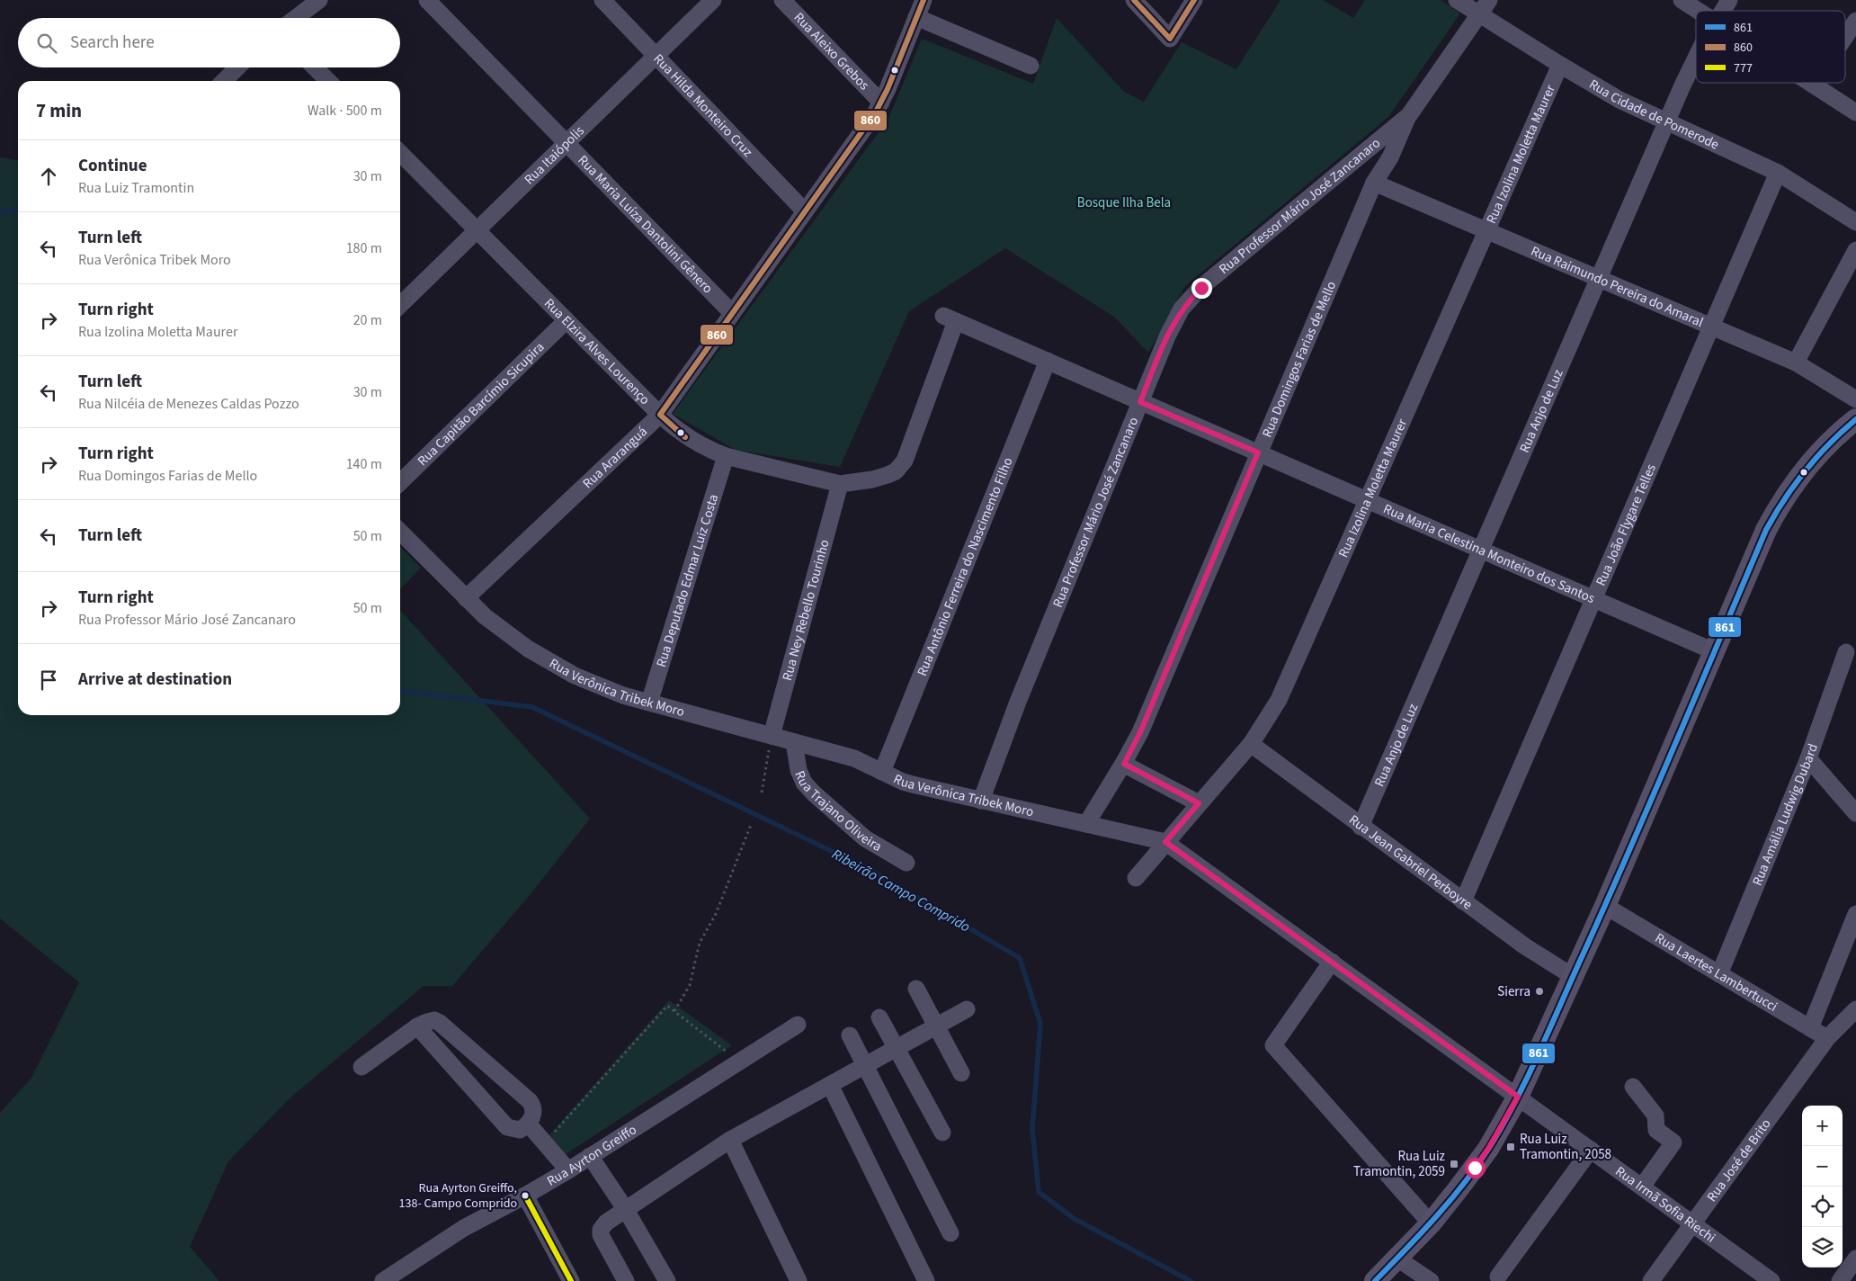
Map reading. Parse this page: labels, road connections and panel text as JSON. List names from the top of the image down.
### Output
{
  "streets": {
    "street": [
      "Rua Aleixo Grebos",
      "Rua Hilda Monteiro Cruz",
      "Rua Cidade de Pomerode",
      "Rua Izolina Moletta Maurer",
      "Rua Itaiópolis",
      "Rua Professor Mário José Zancanaro",
      "Rua Maria Luíza Dantolini Gênero",
      "Rua Raimundo Pereira do Amaral",
      "Rua Elzira Alves Lourenço",
      "Rua Domingos Farias de Mello",
      "Rua Capitão Barcímio Sicupira",
      "Rua Anjo de Luz",
      "Rua Araranguá",
      "Rua João Flygare Telles",
      "Rua Maria Celestina Monteiro dos Santos",
      "Rua Antônio Ferreira do Nascimento Filho",
      "Rua Deputado Edmar Luiz Costa",
      "Rua Ney Rebello Tourinho",
      "Rua Verônica Tribek Moro",
      "Rua Trajano Oliveira",
      "Rua Amália Ludwig Dubard",
      "Rua Jean Gabriel Perboyre",
      "Rua Laertes Lambertucci",
      "Rua Ayrton Greiffo",
      "Rua José de Brito",
      "Rua Irmã Sofia Riechi"
    ]
  },
  "crossings": [
    ["Rua Aleixo Grebos", "Rua Araranguá"],
    ["Rua Hilda Monteiro Cruz", "Rua Itaiópolis"],
    ["Rua Hilda Monteiro Cruz", "Rua Araranguá"],
    ["Rua Cidade de Pomerode", "Rua Izolina Moletta Maurer"],
    ["Rua Cidade de Pomerode", "Rua Professor Mário José Zancanaro"],
    ["Rua Cidade de Pomerode", "Rua Anjo de Luz"],
    ["Rua Cidade de Pomerode", "Rua João Flygare Telles"],
    ["Rua Izolina Moletta Maurer", "Rua Raimundo Pereira do Amaral"],
    ["Rua Izolina Moletta Maurer", "Rua Maria Celestina Monteiro dos Santos"],
    ["Rua Izolina Moletta Maurer", "Rua Verônica Tribek Moro"],
    ["Rua Izolina Moletta Maurer", "Rua Jean Gabriel Perboyre"],
    ["Rua Itaiópolis", "Rua Maria Luíza Dantolini Gênero"],
    ["Rua Itaiópolis", "Rua Elzira Alves Lourenço"],
    ["Rua Professor Mário José Zancanaro", "Rua Domingos Farias de Mello"],
    ["Rua Professor Mário José Zancanaro", "Rua Maria Celestina Monteiro dos Santos"],
    ["Rua Professor Mário José Zancanaro", "Rua Verônica Tribek Moro"],
    ["Rua Maria Luíza Dantolini Gênero", "Rua Araranguá"],
    ["Rua Raimundo Pereira do Amaral", "Rua Domingos Farias de Mello"],
    ["Rua Raimundo Pereira do Amaral", "Rua Anjo de Luz"],
    ["Rua Raimundo Pereira do Amaral", "Rua João Flygare Telles"],
    ["Rua Elzira Alves Lourenço", "Rua Capitão Barcímio Sicupira"],
    ["Rua Elzira Alves Lourenço", "Rua Araranguá"],
    ["Rua Elzira Alves Lourenço", "Rua Maria Celestina Monteiro dos Santos"],
    ["Rua Elzira Alves Lourenço", "Rua Deputado Edmar Luiz Costa"],
    ["Rua Elzira Alves Lourenço", "Rua Ney Rebello Tourinho"],
    ["Rua Domingos Farias de Mello", "Rua Maria Celestina Monteiro dos Santos"],
    ["Rua Domingos Farias de Mello", "Rua Verônica Tribek Moro"],
    ["Rua Anjo de Luz", "Rua Maria Celestina Monteiro dos Santos"],
    ["Rua Anjo de Luz", "Rua Jean Gabriel Perboyre"],
    ["Rua Araranguá", "Rua Verônica Tribek Moro"],
    ["Rua João Flygare Telles", "Rua Maria Celestina Monteiro dos Santos"],
    ["Rua João Flygare Telles", "Rua Jean Gabriel Perboyre"],
    ["Rua Maria Celestina Monteiro dos Santos", "Rua Antônio Ferreira do Nascimento Filho"],
    ["Rua Maria Celestina Monteiro dos Santos", "Rua Ney Rebello Tourinho"],
    ["Rua Antônio Ferreira do Nascimento Filho", "Rua Verônica Tribek Moro"],
    ["Rua Deputado Edmar Luiz Costa", "Rua Verônica Tribek Moro"],
    ["Rua Ney Rebello Tourinho", "Rua Verônica Tribek Moro"],
    ["Rua Verônica Tribek Moro", "Rua Trajano Oliveira"],
    ["Rua Verônica Tribek Moro", "Rua Irmã Sofia Riechi"],
    ["Rua Amália Ludwig Dubard", "Rua Laertes Lambertucci"],
    ["Rua Laertes Lambertucci", "Rua José de Brito"],
    ["Rua José de Brito", "Rua Irmã Sofia Riechi"]
  ],
  "water": ["Ribeirão Campo Comprido"],
  "parks": ["Bosque Ilha Bela"],
  "places": {
    "other": ["Sierra", "Rua Ayrton Greiffo, 138- Campo Comprido"],
    "transit": ["Rua Luiz Tramontin, 2058", "Rua Luiz Tramontin, 2059"]
  },
  "lines": ["transit line 860", "transit line 861", "transit line 777"],
  "legend": ["861", "860", "777"],
  "page": {
    "search": "Search here",
    "heading": ["7 min", "Walk · 500 m"],
    "list": [
      ["Continue", "Rua Luiz Tramontin", "30 m"],
      ["Turn left", "Rua Verônica Tribek Moro", "180 m"],
      ["Turn right", "Rua Izolina Moletta Maurer", "20 m"],
      ["Turn left", "Rua Nilcéia de Menezes Caldas Pozzo", "30 m"],
      ["Turn right", "Rua Domingos Farias de Mello", "140 m"],
      ["Turn left", "50 m"],
      ["Turn right", "Rua Professor Mário José Zancanaro", "50 m"],
      "Arrive at destination"
    ],
    "map_buttons": ["+", "−"]
  }
}
